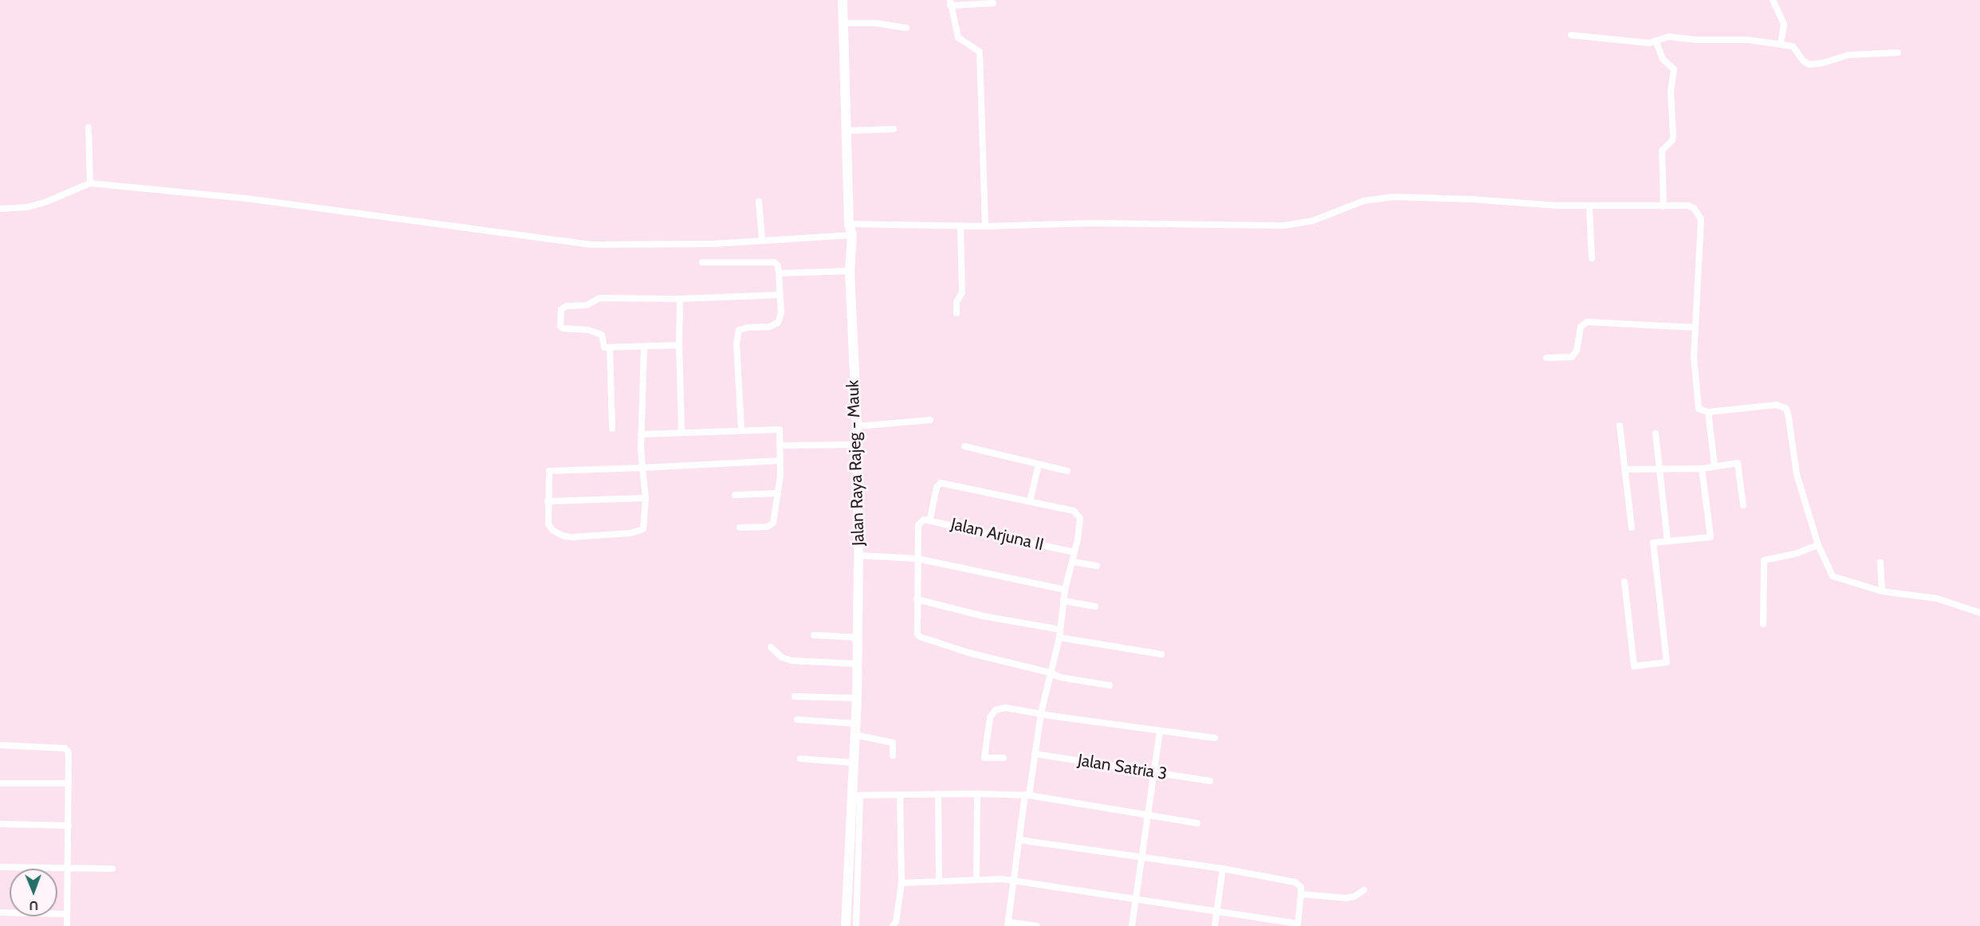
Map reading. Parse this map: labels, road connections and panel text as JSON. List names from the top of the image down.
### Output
{
  "streets": {
    "main road": ["Jalan Raya Rajeg - Mauk"],
    "street": ["Jalan Arjuna II", "Jalan Satria 3"]
  },
  "north": "bottom"
}
